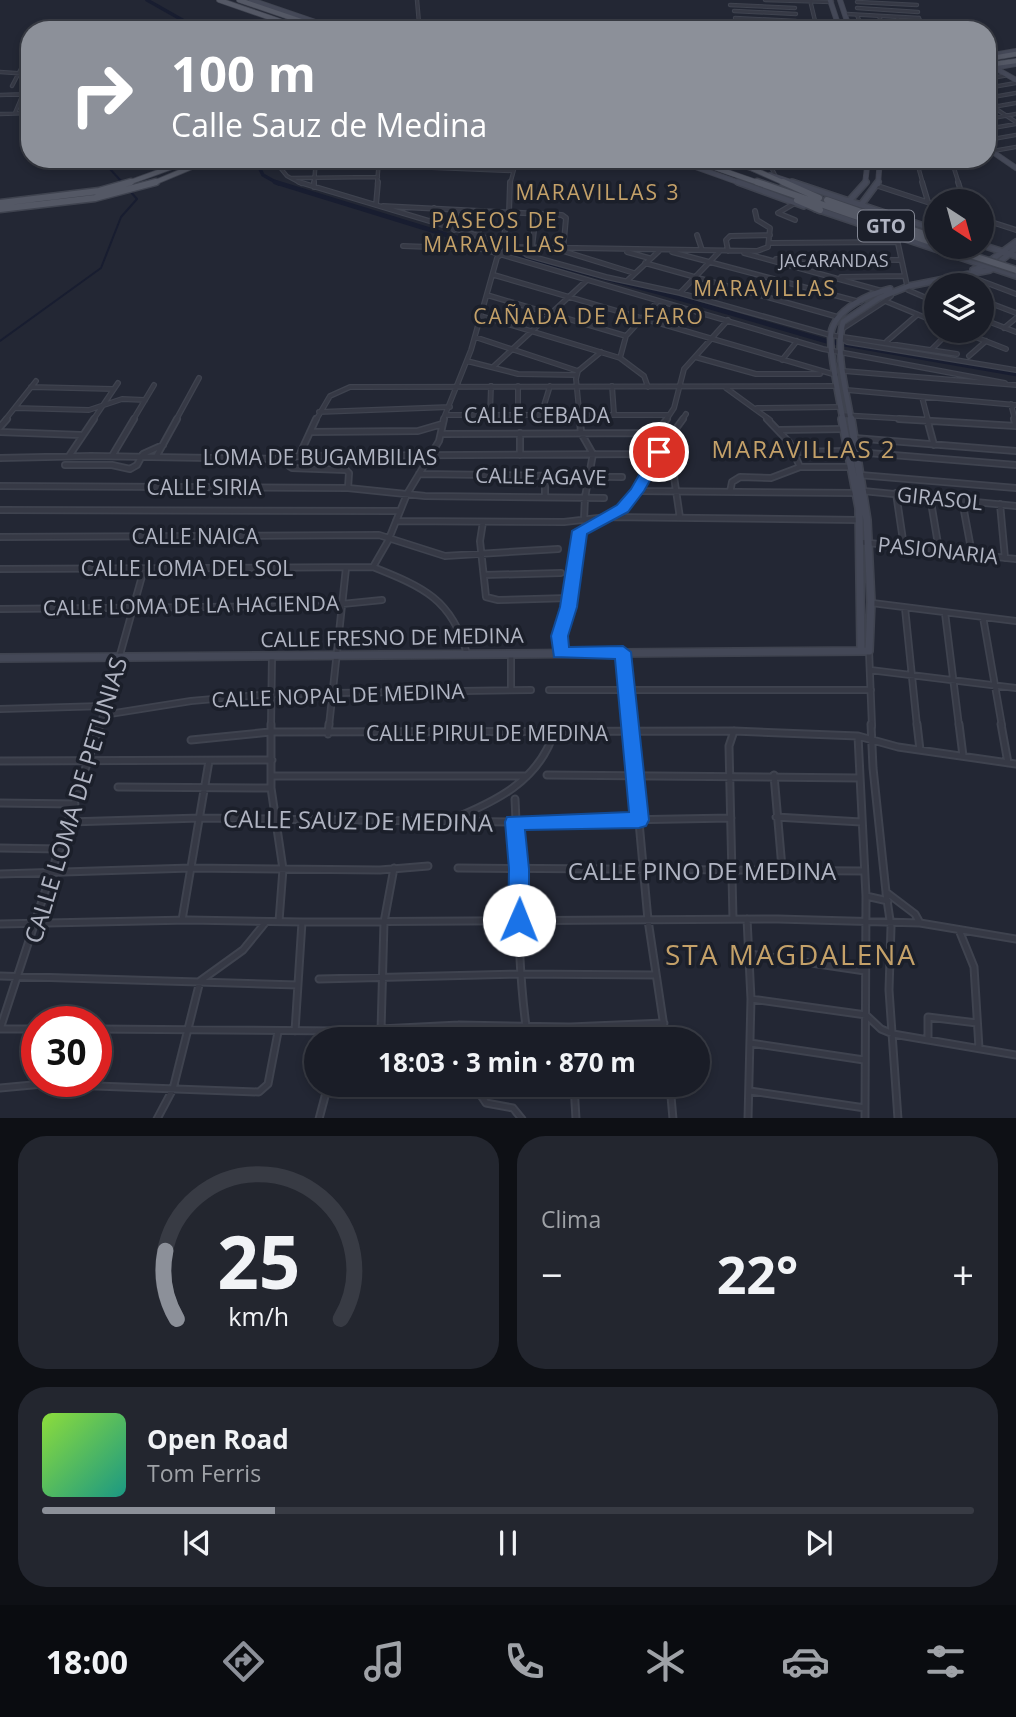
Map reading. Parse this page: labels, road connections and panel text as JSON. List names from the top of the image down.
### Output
{
  "streets": {
    "main road": ["GTO"],
    "street": [
      "JACARANDAS",
      "CALLE CEBADA",
      "LOMA DE BUGAMBILIAS",
      "CALLE AGAVE",
      "CALLE SIRIA",
      "GIRASOL",
      "CALLE NAICA",
      "PASIONARIA",
      "CALLE LOMA DEL SOL",
      "CALLE LOMA DE LA HACIENDA",
      "CALLE FRESNO DE MEDINA",
      "CALLE NOPAL DE MEDINA",
      "CALLE PIRUL DE MEDINA",
      "CALLE LOMA DE PETUNIAS",
      "CALLE SAUZ DE MEDINA",
      "CALLE PINO DE MEDINA"
    ]
  },
  "crossings": [
    ["CALLE LOMA DEL SOL", "CALLE LOMA DE PETUNIAS"],
    ["CALLE LOMA DE LA HACIENDA", "CALLE LOMA DE PETUNIAS"],
    ["CALLE FRESNO DE MEDINA", "CALLE LOMA DE PETUNIAS"],
    ["CALLE NOPAL DE MEDINA", "CALLE LOMA DE PETUNIAS"],
    ["CALLE LOMA DE PETUNIAS", "CALLE SAUZ DE MEDINA"]
  ],
  "districts": [
    "MARAVILLAS 3",
    "PASEOS DE MARAVILLAS",
    "MARAVILLAS",
    "CAÑADA DE ALFARO",
    "MARAVILLAS 2",
    "STA MAGDALENA"
  ],
  "north": "bottom right",
  "page": {
    "turn": ["100 m", "Calle Sauz de Medina"],
    "limit": "30",
    "trip": "18:03 · 3 min · 870 m",
    "tile": "Clima",
    "heat": ["−", "22°", "+"],
    "song": ["Open Road", "Tom Ferris"],
    "tabs": "18:00",
    "gauge": ["25", "km/h"]
  }
}
